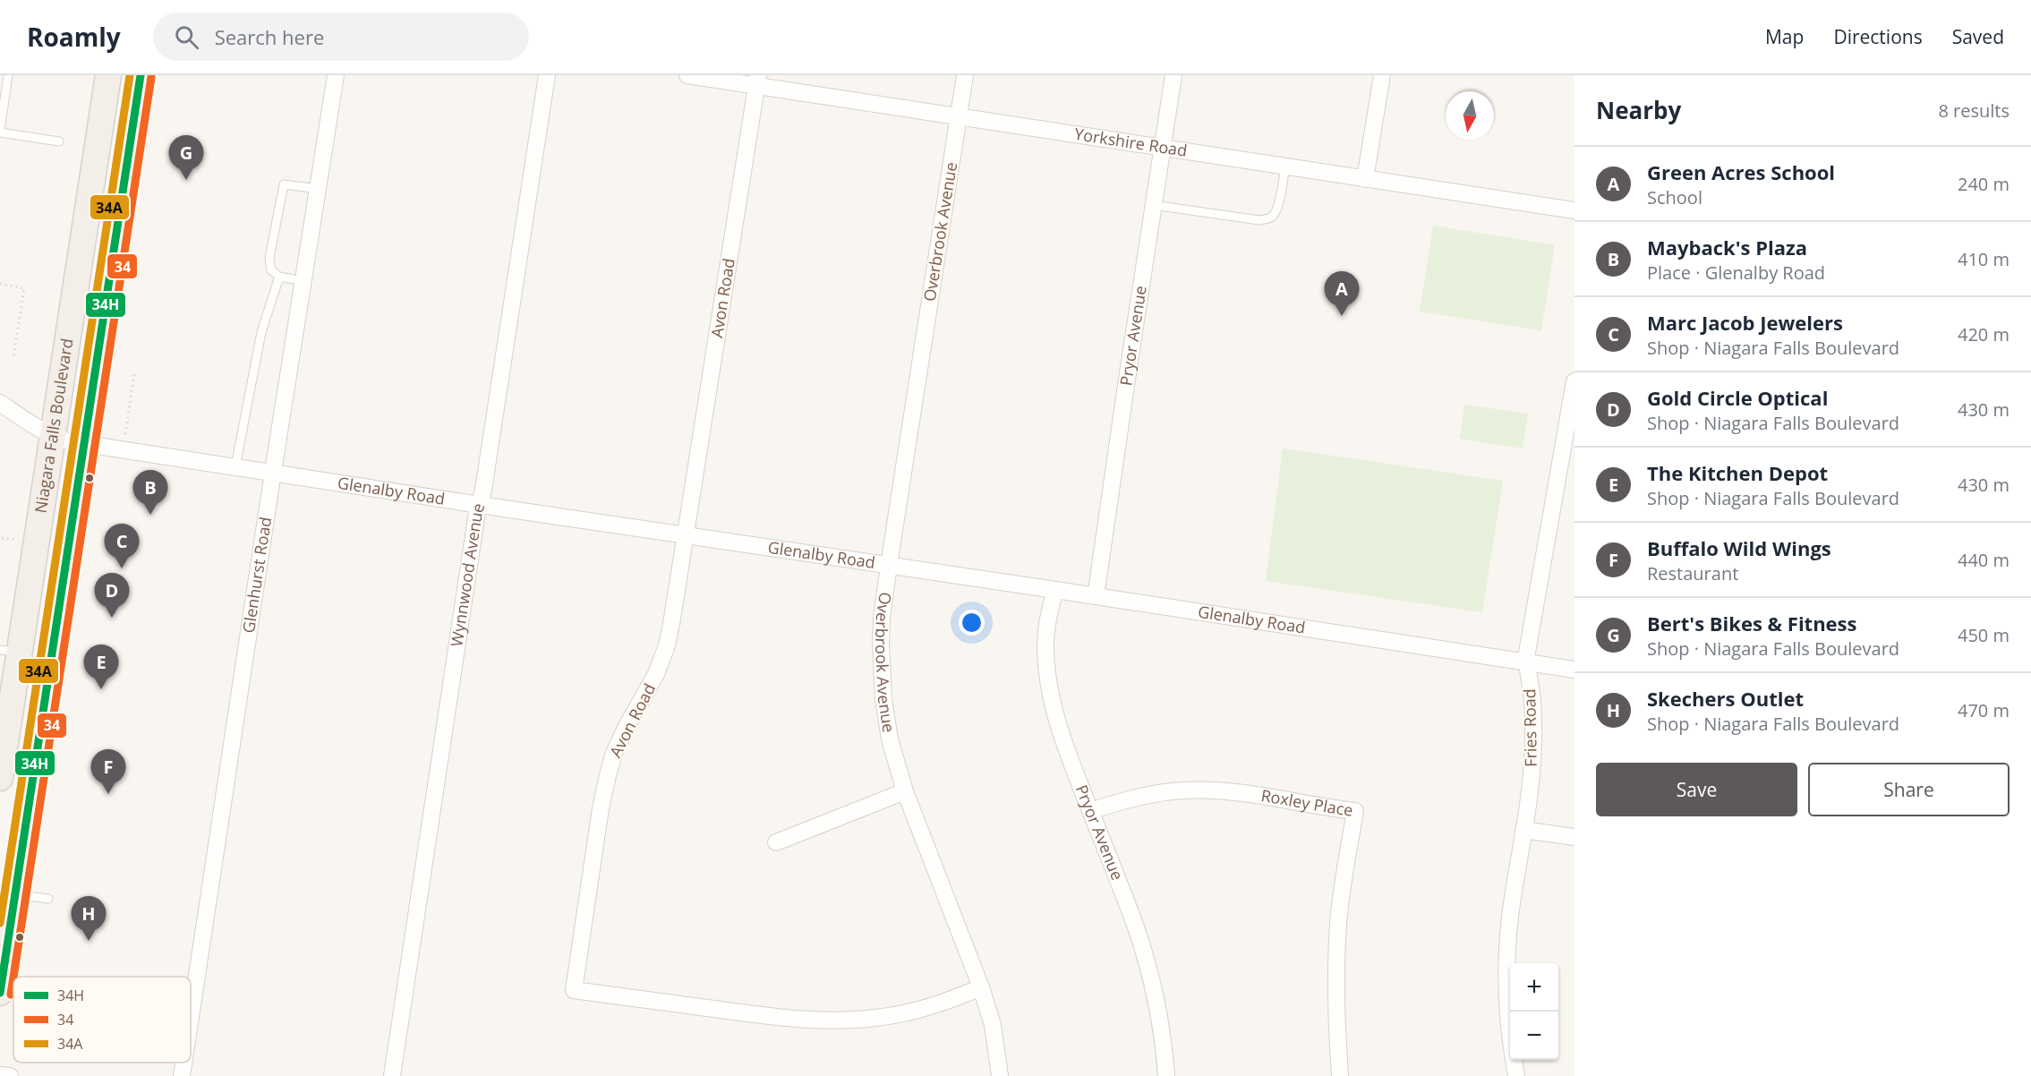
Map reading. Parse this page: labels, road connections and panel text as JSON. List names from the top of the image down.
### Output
{
  "streets": {
    "main road": ["Niagara Falls Boulevard"],
    "street": [
      "Yorkshire Road",
      "Overbrook Avenue",
      "Avon Road",
      "Pryor Avenue",
      "Glenalby Road",
      "Glenhurst Road",
      "Wynnwood Avenue",
      "Fries Road",
      "Roxley Place"
    ]
  },
  "crossings": [
    ["Yorkshire Road", "Overbrook Avenue"],
    ["Yorkshire Road", "Avon Road"],
    ["Yorkshire Road", "Pryor Avenue"],
    ["Overbrook Avenue", "Avon Road"],
    ["Overbrook Avenue", "Glenalby Road"],
    ["Avon Road", "Glenalby Road"],
    ["Pryor Avenue", "Glenalby Road"],
    ["Pryor Avenue", "Roxley Place"],
    ["Niagara Falls Boulevard", "Glenalby Road"],
    ["Glenalby Road", "Glenhurst Road"],
    ["Glenalby Road", "Wynnwood Avenue"],
    ["Glenalby Road", "Fries Road"]
  ],
  "lines": ["transit line 34H", "transit line 34A", "transit line 34"],
  "legend": ["34H", "34", "34A"],
  "north": "bottom",
  "page": {
    "header": "Roamly",
    "search": "Search here",
    "nav": ["Map", "Directions", "Saved"],
    "heading": ["Nearby", "8 results"],
    "pins": [
      "G",
      "A",
      "B",
      "C",
      "D",
      "E",
      "F",
      "H"
    ],
    "list": [
      {
        "mark": "A",
        "name": "Green Acres School",
        "note": "School",
        "value": "240 m"
      },
      {
        "mark": "B",
        "name": "Mayback's Plaza",
        "note": "Place · Glenalby Road",
        "value": "410 m"
      },
      {
        "mark": "C",
        "name": "Marc Jacob Jewelers",
        "note": "Shop · Niagara Falls Boulevard",
        "value": "420 m"
      },
      {
        "mark": "D",
        "name": "Gold Circle Optical",
        "note": "Shop · Niagara Falls Boulevard",
        "value": "430 m"
      },
      {
        "mark": "E",
        "name": "The Kitchen Depot",
        "note": "Shop · Niagara Falls Boulevard",
        "value": "430 m"
      },
      {
        "mark": "F",
        "name": "Buffalo Wild Wings",
        "note": "Restaurant",
        "value": "440 m"
      },
      {
        "mark": "G",
        "name": "Bert's Bikes & Fitness",
        "note": "Shop · Niagara Falls Boulevard",
        "value": "450 m"
      },
      {
        "mark": "H",
        "name": "Skechers Outlet",
        "note": "Shop · Niagara Falls Boulevard",
        "value": "470 m"
      }
    ],
    "buttons": ["Save", "Share"],
    "map_buttons": ["+", "−"]
  }
}
